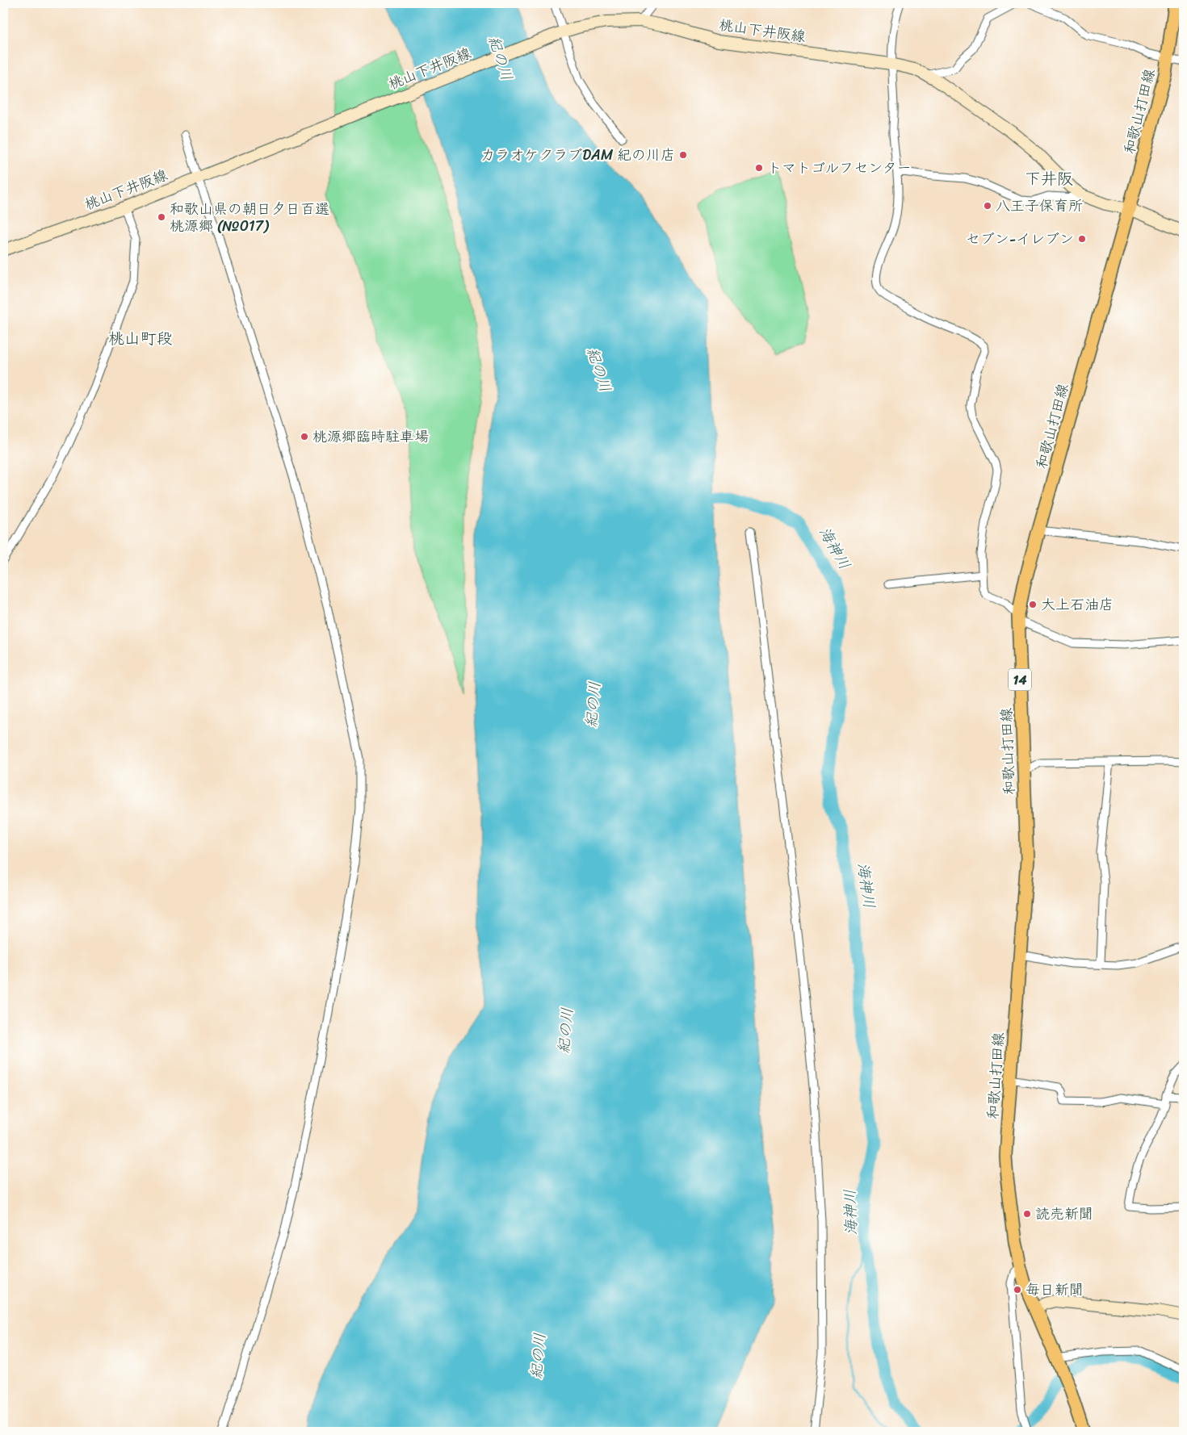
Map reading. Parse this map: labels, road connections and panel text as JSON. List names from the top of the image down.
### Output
{
  "streets": {
    "main road": ["桃山下井阪線", "和歌山打田線", "14"]
  },
  "crossings": [
    ["桃山下井阪線", "和歌山打田線"]
  ],
  "districts": ["下井阪", "桃山町段"],
  "water": ["紀の川", "海神川"],
  "places": [
    "カラオケクラブDAM 紀の川店",
    "トマトゴルフセンター",
    "八王子保育所",
    "和歌山県の朝日夕日百選 桃源郷 (№017)",
    "セブン-イレブン",
    "桃源郷臨時駐車場",
    "大上石油店",
    "読売新聞",
    "毎日新聞"
  ]
}
